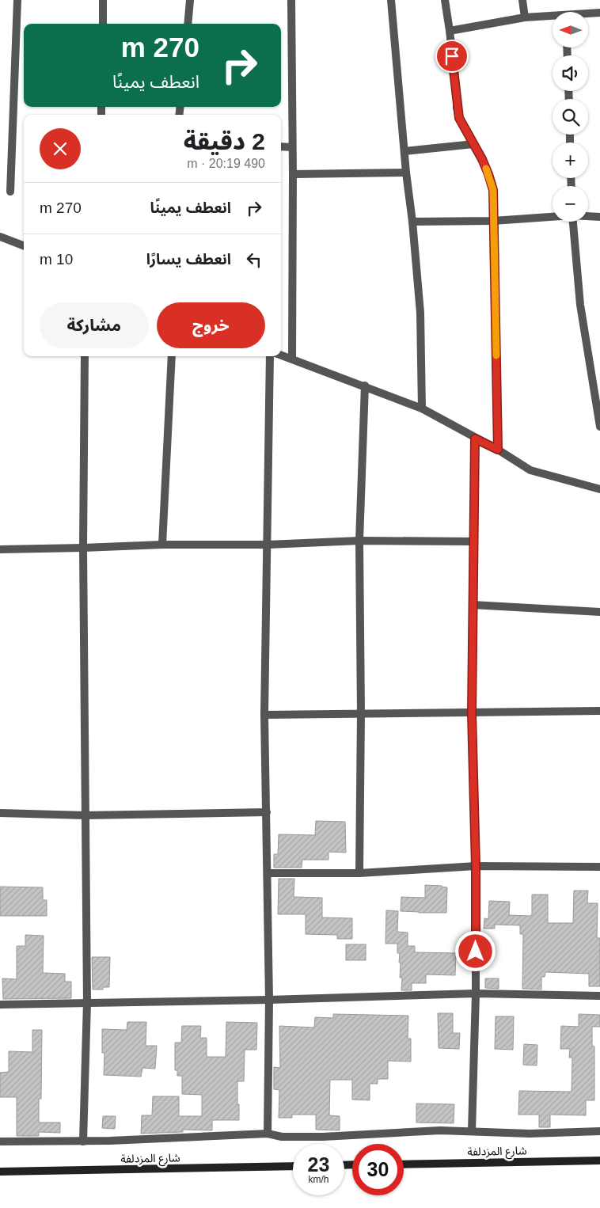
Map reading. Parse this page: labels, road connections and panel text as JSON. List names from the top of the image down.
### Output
{
  "streets": {
    "street": ["شارع المزدلفة"]
  },
  "north": "left",
  "page": {
    "map_buttons": ["+", "−"],
    "turn": ["270 m", "انعطف يمينًا"],
    "heading": ["2 دقيقة", "490 m · 20:19"],
    "list": [
      {
        "name": "انعطف يمينًا",
        "value": "270 m"
      },
      {
        "name": "انعطف يسارًا",
        "value": "10 m"
      }
    ],
    "buttons": ["خروج", "مشاركة"],
    "speed": "23 km/h",
    "limit": "30"
  }
}
